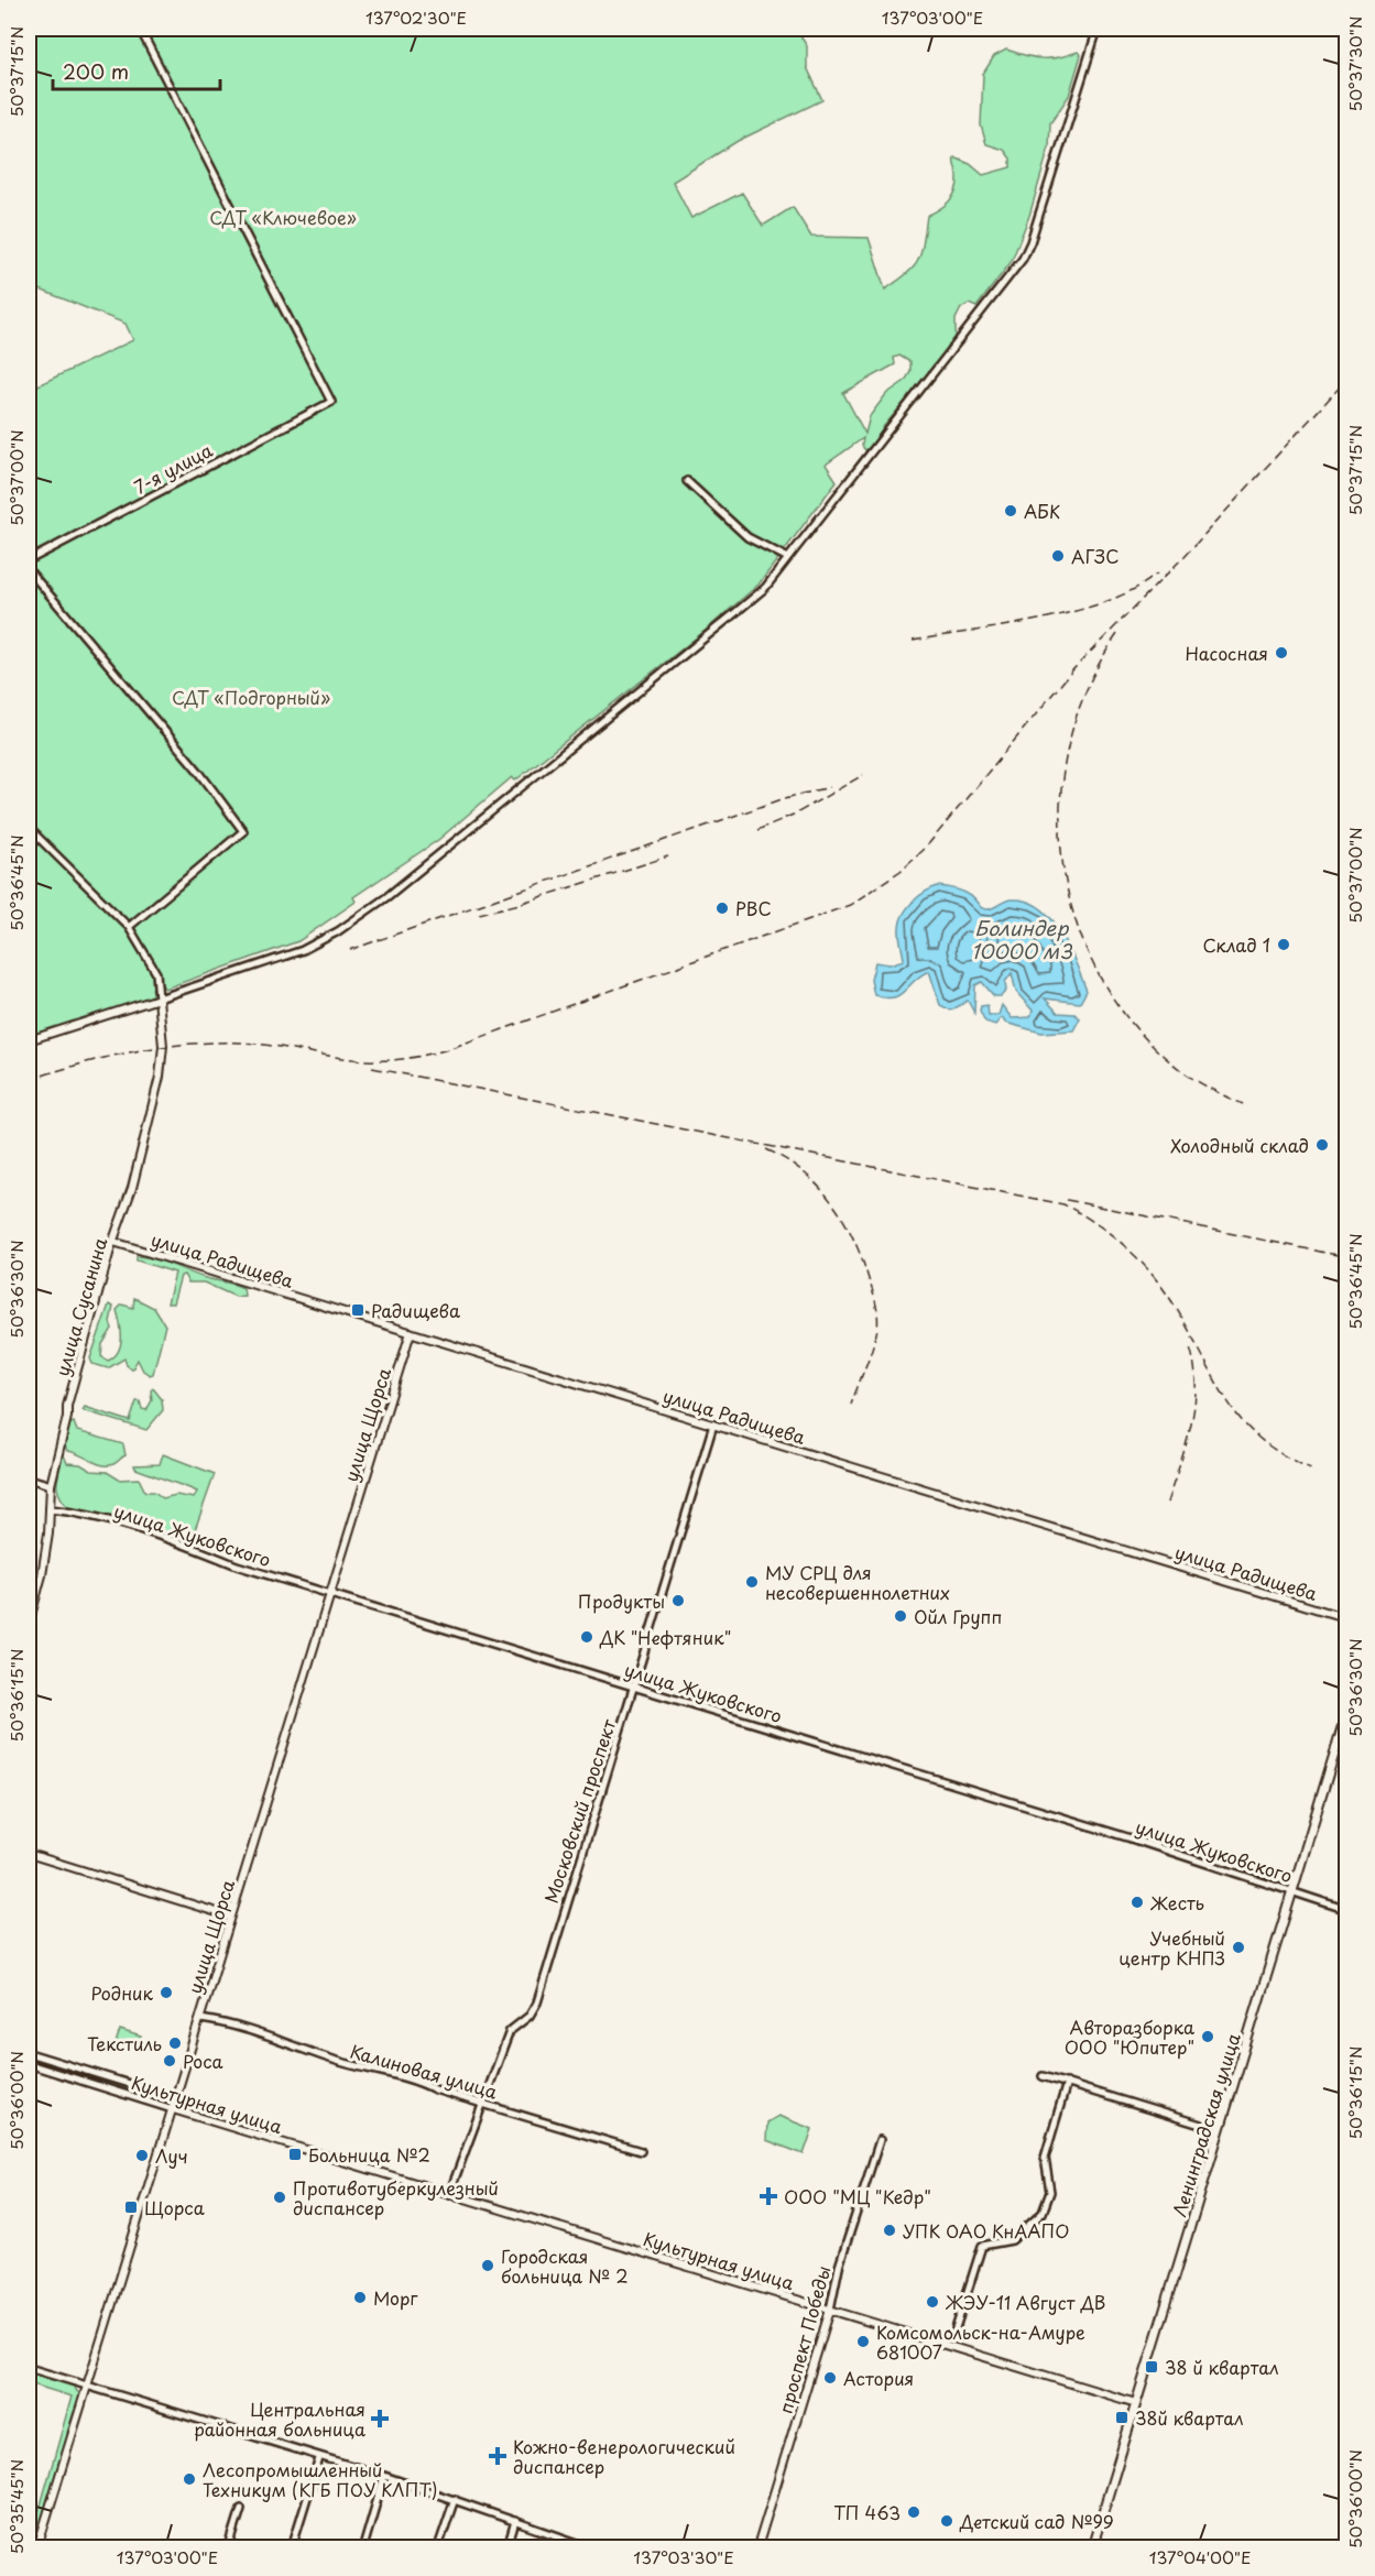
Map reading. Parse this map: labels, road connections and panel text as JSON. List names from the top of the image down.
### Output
{
  "streets": {
    "main road": ["Ленинградская улица"],
    "street": [
      "7-я улица",
      "улица Радищева",
      "улица Сусанина",
      "улица Щорса",
      "улица Жуковского",
      "Московский проспект",
      "Калиновая улица",
      "Культурная улица",
      "проспект Победы"
    ]
  },
  "crossings": [
    ["улица Радищева", "улица Сусанина"],
    ["улица Радищева", "улица Щорса"],
    ["улица Радищева", "Московский проспект"],
    ["улица Сусанина", "улица Жуковского"],
    ["улица Щорса", "улица Жуковского"],
    ["улица Щорса", "Калиновая улица"],
    ["улица Щорса", "Культурная улица"],
    ["улица Жуковского", "Московский проспект"],
    ["улица Жуковского", "Ленинградская улица"],
    ["Московский проспект", "Калиновая улица"],
    ["Московский проспект", "Культурная улица"],
    ["Культурная улица", "Ленинградская улица"],
    ["Культурная улица", "проспект Победы"]
  ],
  "water": ["Болиндер 10000 м3"],
  "parks": ["СДТ «Ключевое»", "СДТ «Подгорный»"],
  "places": {
    "other": [
      "АБК",
      "АГЗС",
      "Насосная",
      "РВС",
      "Склад 1",
      "Холодный склад",
      "МУ СРЦ для несовершеннолетних",
      "Продукты",
      "Ойл Групп",
      "ДК \"Нефтяник\"",
      "Жесть",
      "Учебный центр КНПЗ",
      "Родник",
      "Авторазборка ООО \"Юпитер\"",
      "Текстиль",
      "Роса",
      "Луч",
      "Противотуберкулезный диспансер",
      "УПК ОАО КнААПО",
      "Городская больница № 2",
      "Морг",
      "ЖЭУ-11 Август ДВ",
      "Комсомольск-на-Амуре 681007",
      "Астория",
      "Лесопромышленный Техникум (КГБ ПОУ КЛПТ)",
      "ТП 463",
      "Детский сад №99"
    ],
    "transit": [
      "Радищева",
      "Больница №2",
      "Щорса",
      "38 й квартал",
      "38й квартал"
    ],
    "health": ["ООО \"МЦ \"Кедр\"", "Центральная районная больница", "Кожно-венерологический диспансер"]
  },
  "scale_bar": "200 m",
  "coordinates": [
    "137°02'30\"E",
    "137°03'00\"E",
    "50°37'30\"N",
    "50°37'15\"N",
    "50°37'00\"N",
    "50°36'45\"N",
    "50°36'30\"N",
    "50°36'15\"N",
    "50°36'00\"N",
    "50°35'45\"N",
    "137°03'30\"E",
    "137°04'00\"E"
  ]
}
